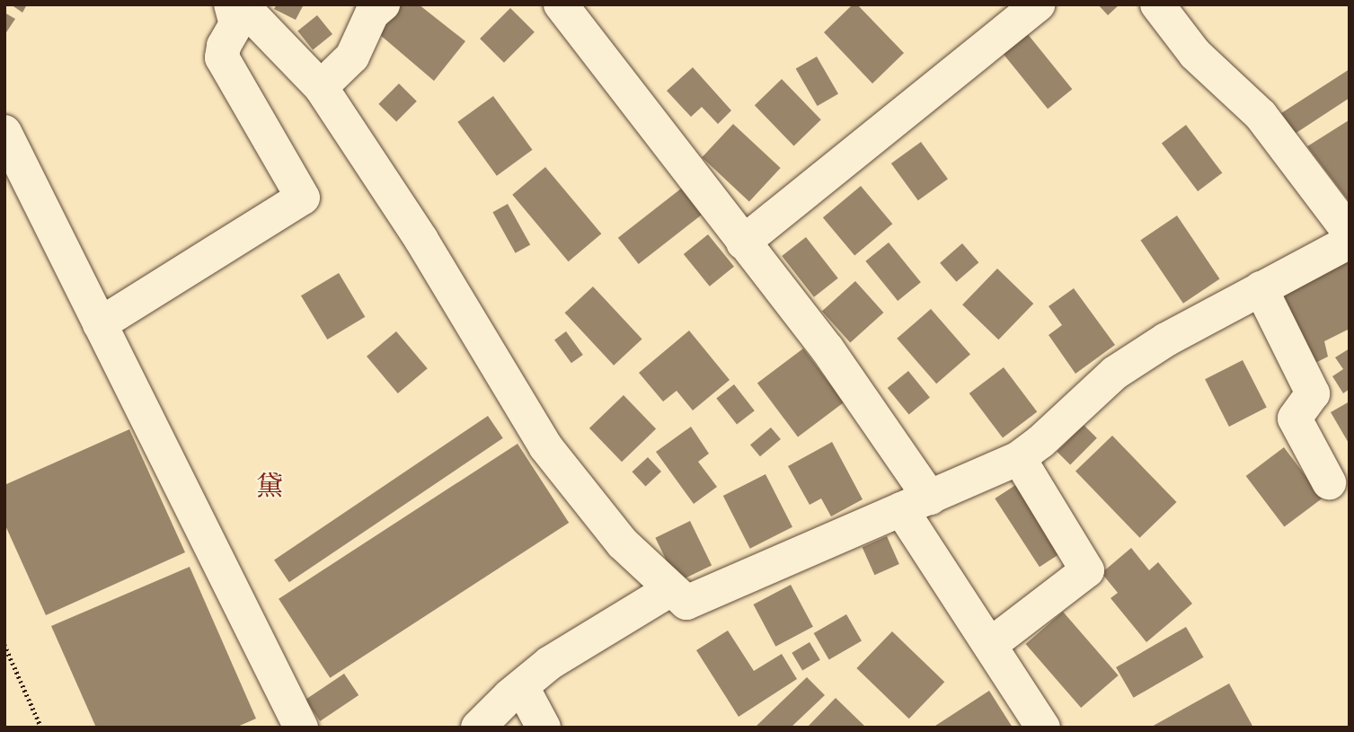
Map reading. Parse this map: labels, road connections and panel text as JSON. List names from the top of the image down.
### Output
{
  "districts": ["黛"]
}
